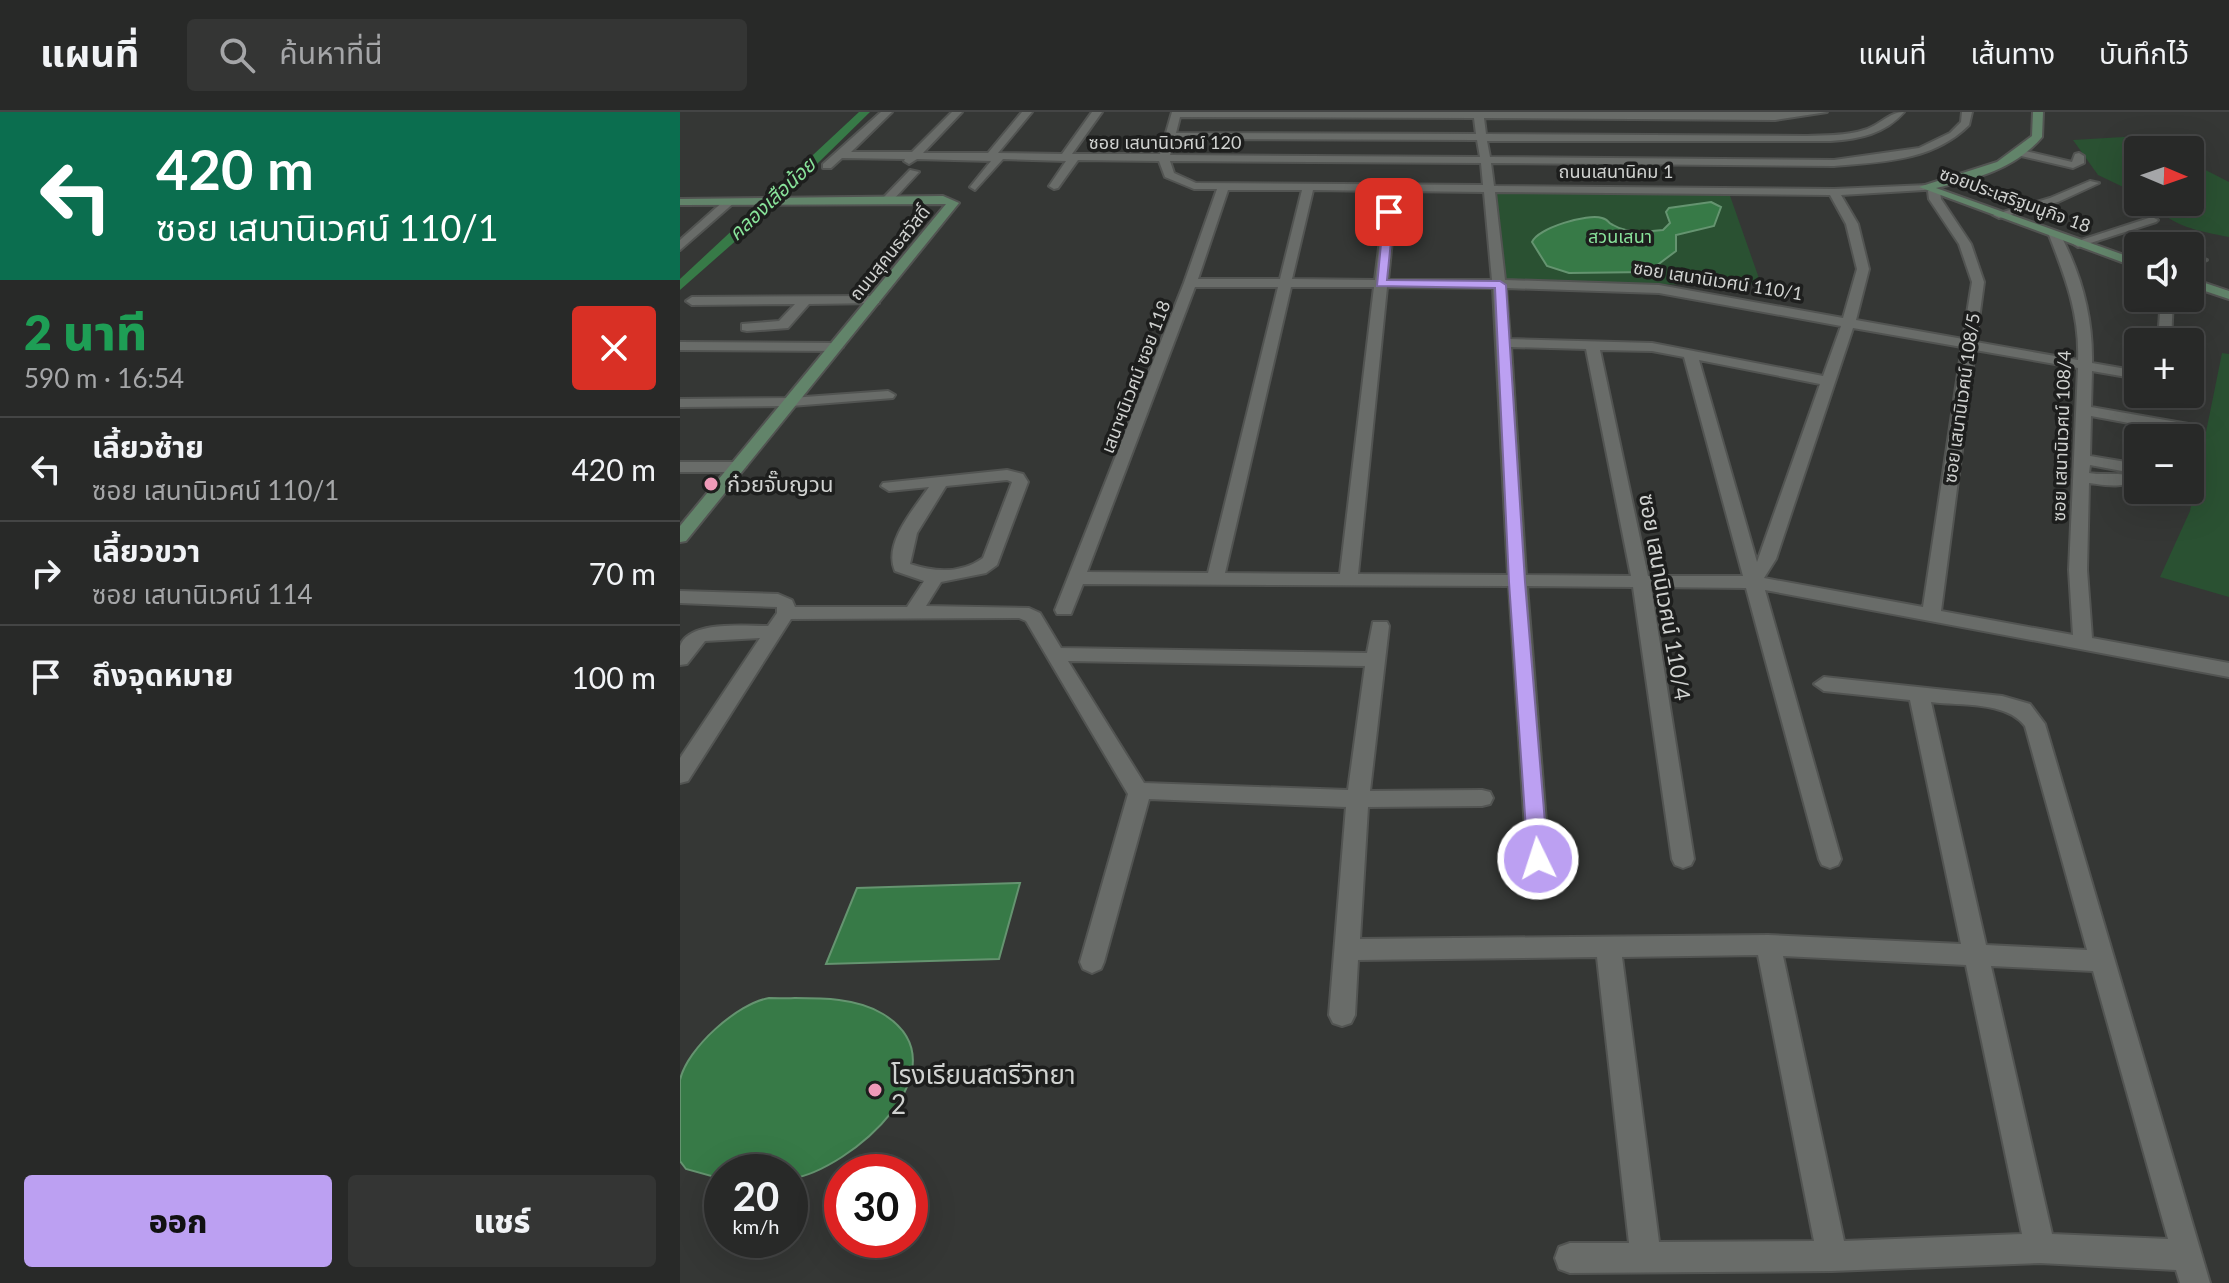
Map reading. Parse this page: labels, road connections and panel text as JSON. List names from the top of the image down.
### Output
{
  "streets": {
    "main road": ["ถนนเสนานิคม 1", "ซอยประเสริฐมนูกิจ 18", "ถนนสุคนธสวัสดิ์"],
    "street": [
      "ซอย เสนานิเวศน์ 120",
      "ซอย เสนานิเวศน์ 110/1",
      "เสนาฯนิเวศน์ ซอย 118",
      "ซอย เสนานิเวศน์ 108/5",
      "ซอย เสนานิเวศน์ 108/4",
      "ซอย เสนานิเวศน์ 110/4"
    ]
  },
  "crossings": [
    ["ซอย เสนานิเวศน์ 120", "ถนนเสนานิคม 1"],
    ["ถนนเสนานิคม 1", "ซอยประเสริฐมนูกิจ 18"],
    ["ถนนเสนานิคม 1", "เสนาฯนิเวศน์ ซอย 118"],
    ["ถนนเสนานิคม 1", "ซอย เสนานิเวศน์ 108/5"],
    ["ซอยประเสริฐมนูกิจ 18", "ซอย เสนานิเวศน์ 108/5"],
    ["ซอยประเสริฐมนูกิจ 18", "ซอย เสนานิเวศน์ 108/4"],
    ["ซอย เสนานิเวศน์ 110/1", "เสนาฯนิเวศน์ ซอย 118"],
    ["ซอย เสนานิเวศน์ 110/1", "ซอย เสนานิเวศน์ 108/5"],
    ["ซอย เสนานิเวศน์ 110/1", "ซอย เสนานิเวศน์ 108/4"]
  ],
  "water": ["คลองเสือน้อย"],
  "parks": ["สวนเสนา"],
  "places": ["ก๋วยจั๊บญวน", "โรงเรียนสตรีวิทยา 2"],
  "north": "right",
  "page": {
    "header": "แผนที่",
    "search": "ค้นหาที่นี่",
    "nav": ["แผนที่", "เส้นทาง", "บันทึกไว้"],
    "turn": ["420 m", "ซอย เสนานิเวศน์ 110/1"],
    "map_buttons": ["+", "−"],
    "heading": ["2 นาที", "590 m · 16:54"],
    "list": [
      {
        "name": "เลี้ยวซ้าย",
        "note": "ซอย เสนานิเวศน์ 110/1",
        "value": "420 m"
      },
      {
        "name": "เลี้ยวขวา",
        "note": "ซอย เสนานิเวศน์ 114",
        "value": "70 m"
      },
      {
        "name": "ถึงจุดหมาย",
        "value": "100 m"
      }
    ],
    "speed": "20 km/h",
    "limit": "30",
    "buttons": ["ออก", "แชร์"]
  }
}
